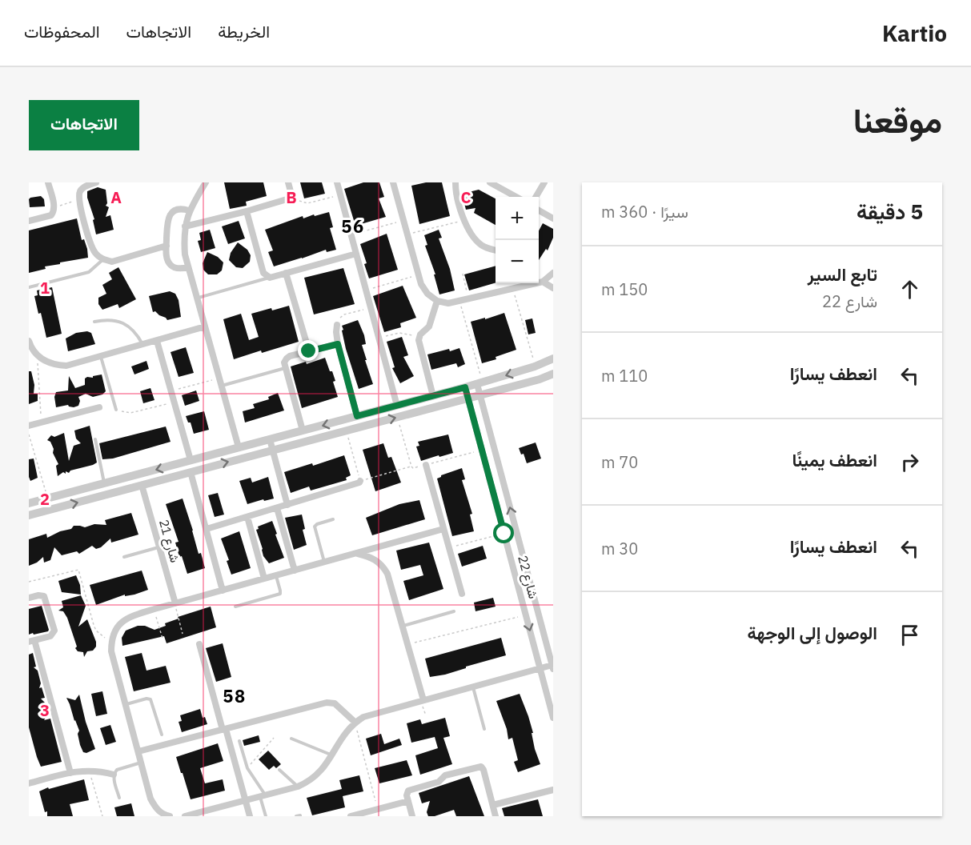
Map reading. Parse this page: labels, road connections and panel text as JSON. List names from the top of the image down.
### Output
{
  "streets": {
    "street": ["شارع 21", "شارع 22"]
  },
  "districts": ["56", "58"],
  "page": {
    "header": "Kartio",
    "nav": ["الخريطة", "الاتجاهات", "المحفوظات"],
    "title": "موقعنا",
    "buttons": "الاتجاهات",
    "heading": ["5 دقيقة", "سيرًا · 360 m"],
    "map_buttons": ["+", "−"],
    "list": [
      ["تابع السير", "شارع 22", "150 m"],
      ["انعطف يسارًا", "110 m"],
      ["انعطف يمينًا", "70 m"],
      ["انعطف يسارًا", "30 m"],
      "الوصول إلى الوجهة"
    ]
  },
  "grid": {
    "columns": ["A", "B", "C"],
    "rows": ["1", "2", "3"]
  }
}
